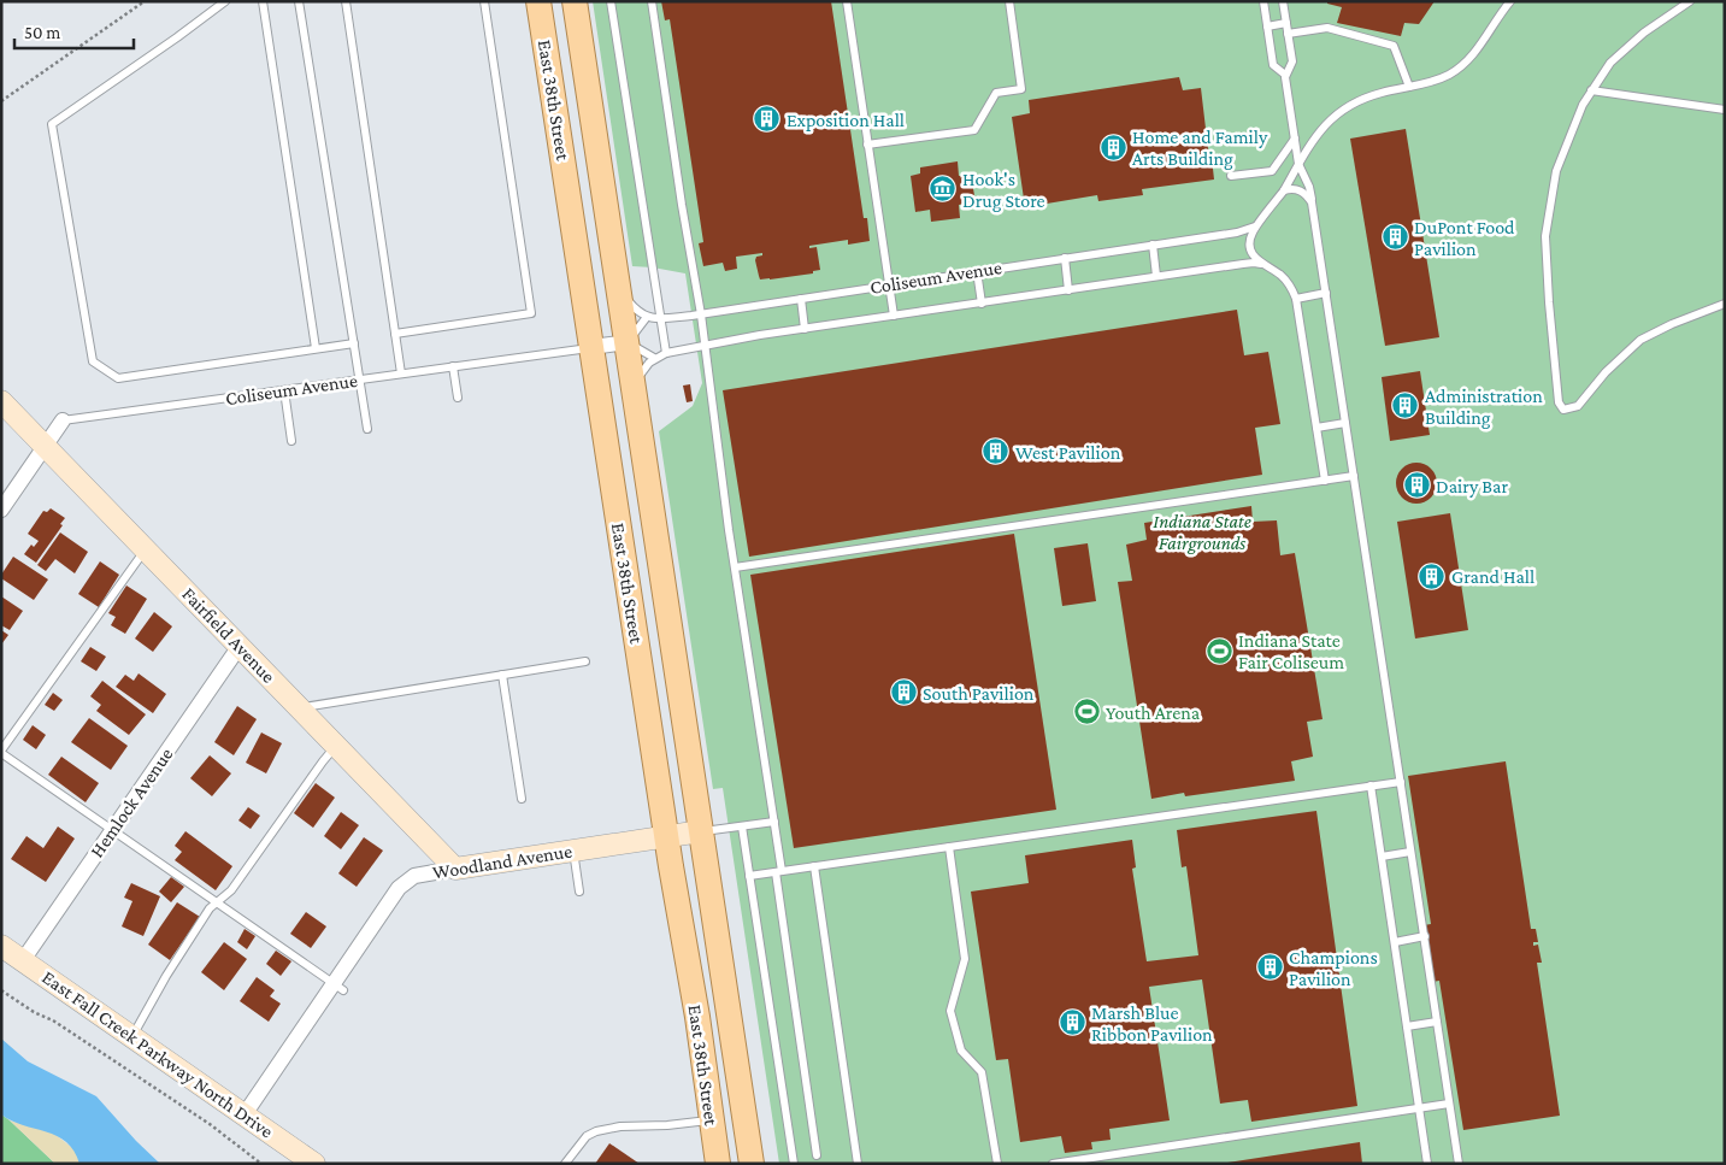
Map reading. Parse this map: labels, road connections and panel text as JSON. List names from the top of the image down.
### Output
{
  "streets": {
    "main road": ["East 38th Street"],
    "street": [
      "Coliseum Avenue",
      "Fairfield Avenue",
      "Hemlock Avenue",
      "Woodland Avenue",
      "East Fall Creek Parkway North Drive"
    ]
  },
  "crossings": [
    ["East 38th Street", "Coliseum Avenue"],
    ["East 38th Street", "Woodland Avenue"],
    ["Coliseum Avenue", "Fairfield Avenue"],
    ["Fairfield Avenue", "Hemlock Avenue"],
    ["Fairfield Avenue", "Woodland Avenue"],
    ["Hemlock Avenue", "East Fall Creek Parkway North Drive"],
    ["Woodland Avenue", "East Fall Creek Parkway North Drive"]
  ],
  "parks": ["Indiana State Fairgrounds"],
  "places": {
    "building": [
      "Exposition Hall",
      "Home and Family Arts Building",
      "DuPont Food Pavilion",
      "Administration Building",
      "West Pavilion",
      "Dairy Bar",
      "Grand Hall",
      "South Pavilion",
      "Champions Pavilion",
      "Marsh Blue Ribbon Pavilion"
    ],
    "museum": ["Hook's Drug Store"],
    "sports": ["Indiana State Fair Coliseum", "Youth Arena"]
  },
  "scale_bar": "50 m"
}
